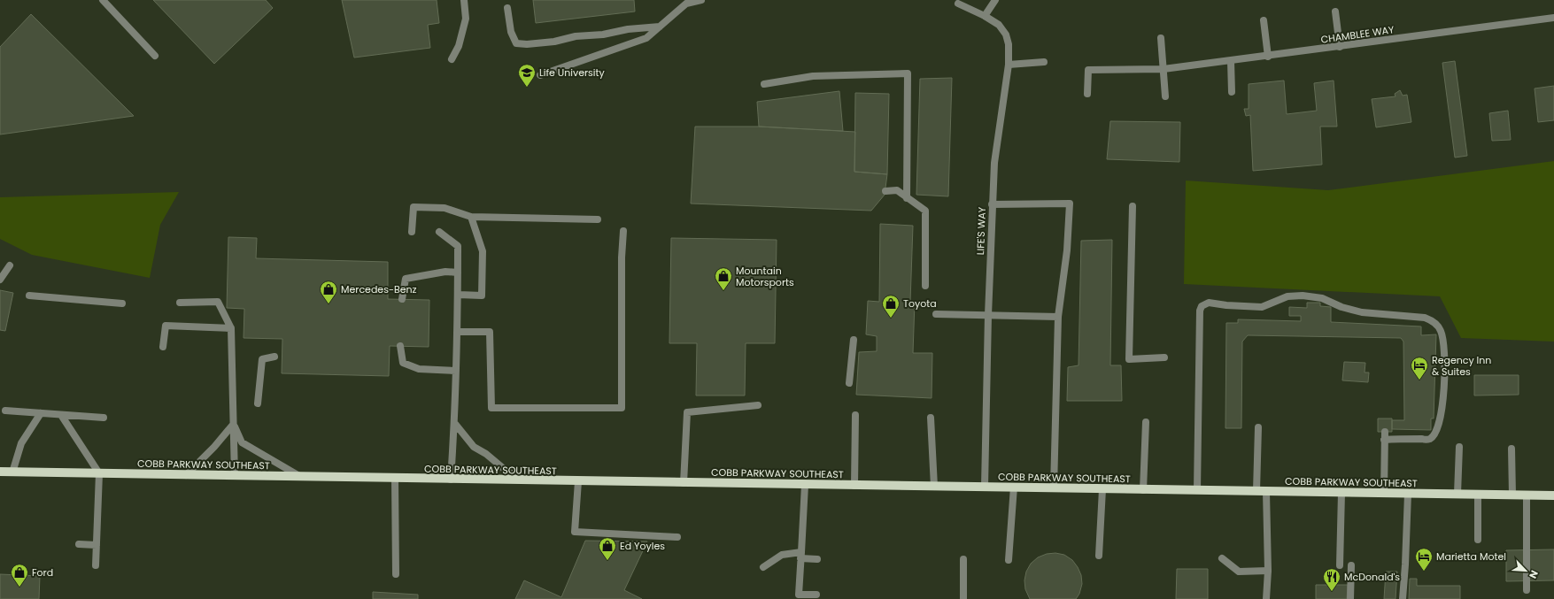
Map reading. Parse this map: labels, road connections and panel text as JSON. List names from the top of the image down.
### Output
{
  "streets": {
    "main road": ["COBB PARKWAY SOUTHEAST"],
    "street": ["CHAMBLEE WAY", "LIFE'S WAY"]
  },
  "crossings": [
    ["LIFE'S WAY", "COBB PARKWAY SOUTHEAST"]
  ],
  "places": {
    "school or university": ["Life University"],
    "shop": [
      "Mountain Motorsports",
      "Mercedes-Benz",
      "Toyota",
      "Ed Yoyles",
      "Ford"
    ],
    "hotel": ["Regency Inn & Suites", "Marietta Motel"],
    "restaurant": ["McDonald's"]
  },
  "north": "bottom right"
}
